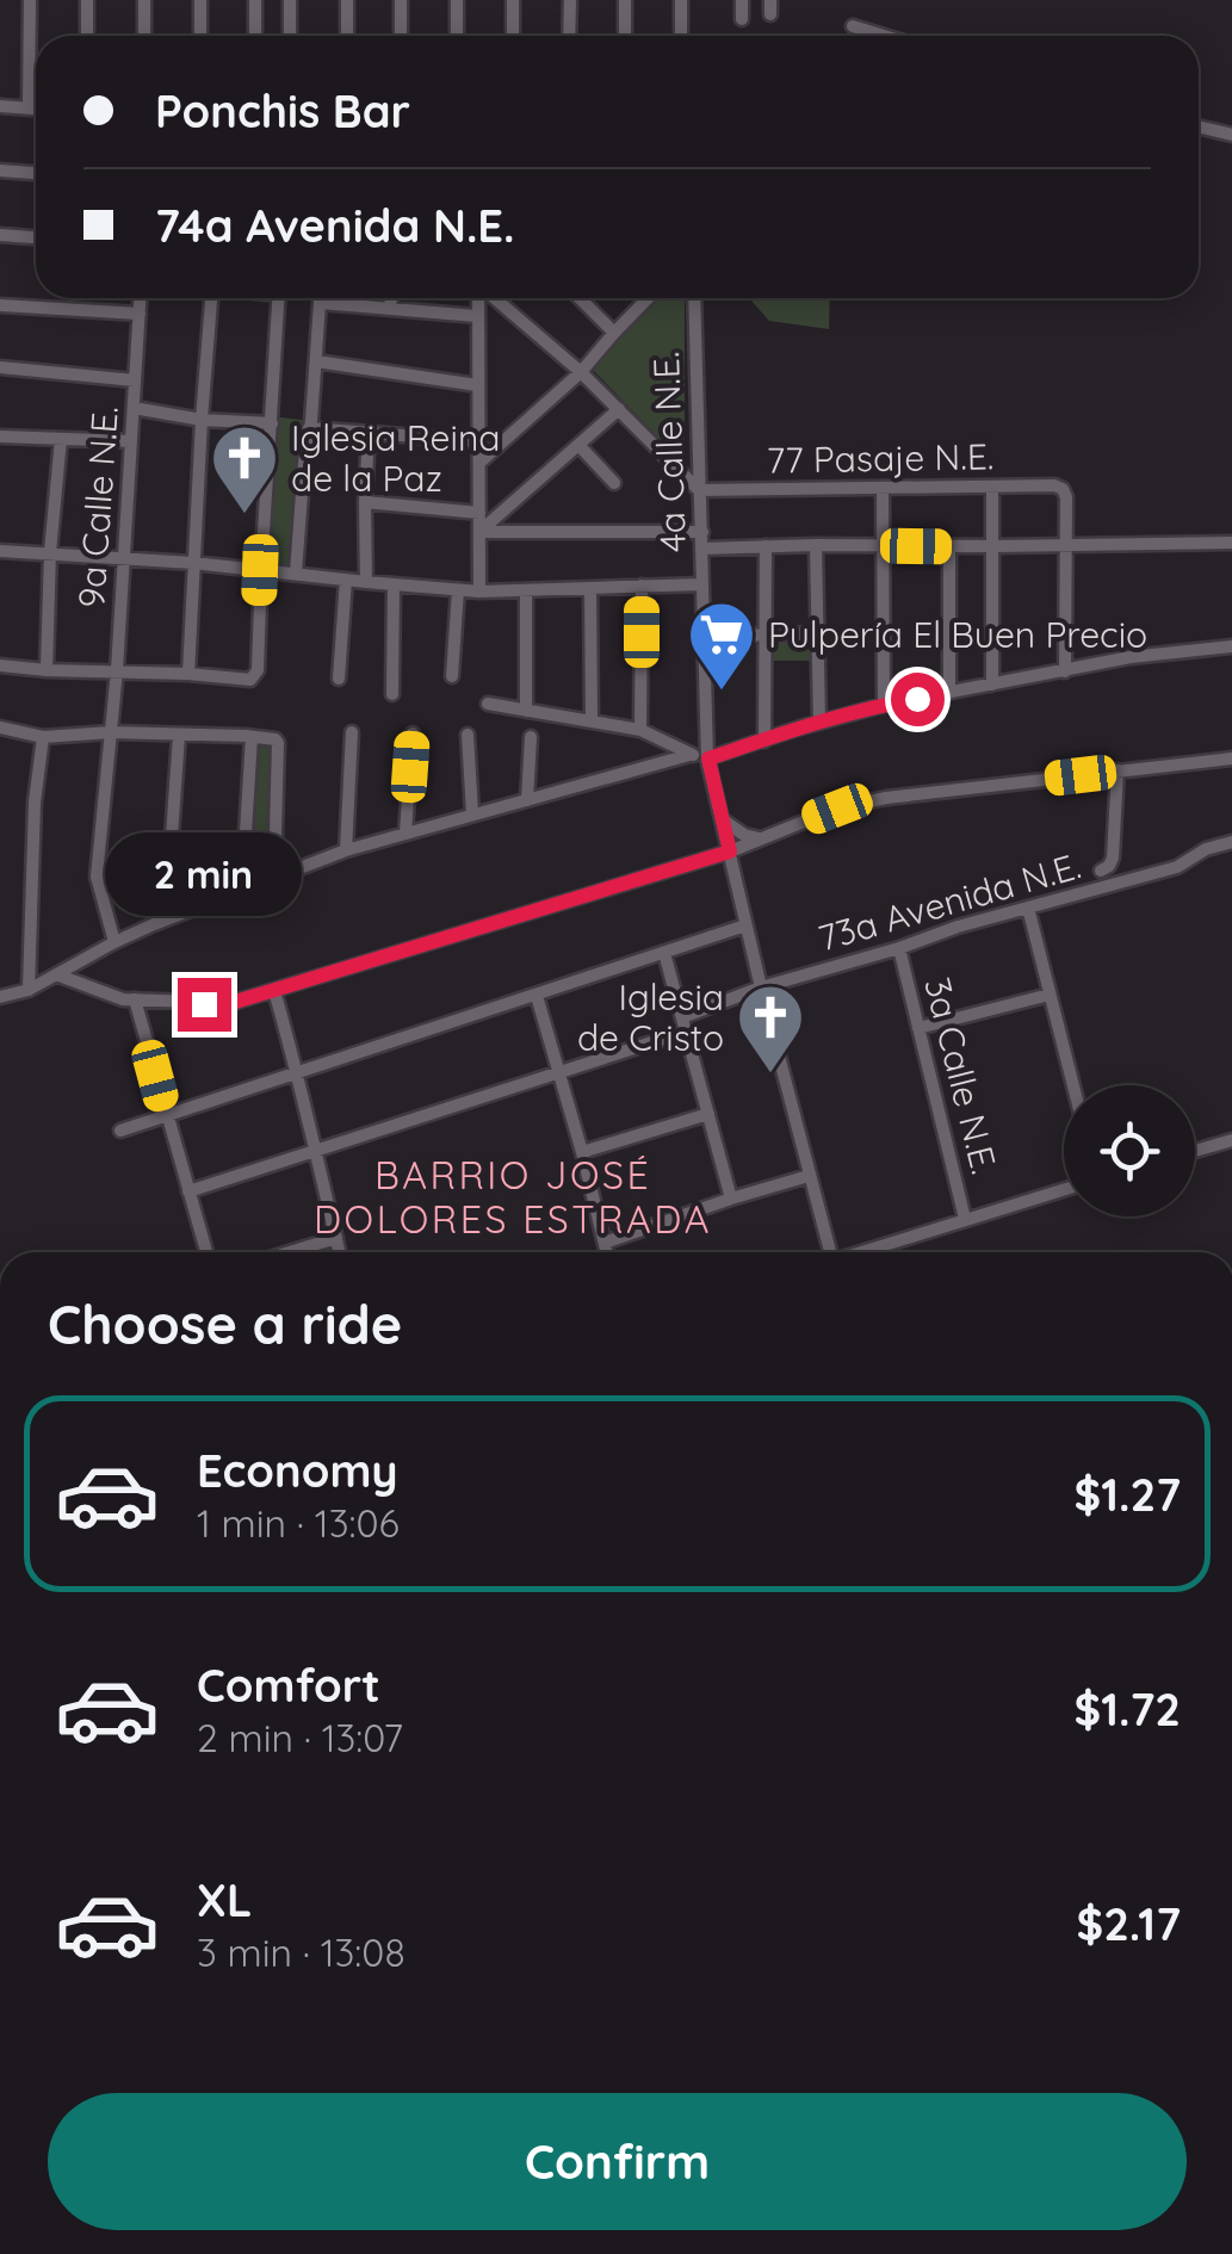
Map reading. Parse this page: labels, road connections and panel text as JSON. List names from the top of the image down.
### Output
{
  "streets": {
    "street": [
      "4a Calle N.E.",
      "77 Pasaje N.E.",
      "9a Calle N.E.",
      "73a Avenida N.E.",
      "3a Calle N.E."
    ]
  },
  "crossings": [
    ["4a Calle N.E.", "77 Pasaje N.E."],
    ["4a Calle N.E.", "73a Avenida N.E."],
    ["73a Avenida N.E.", "3a Calle N.E."]
  ],
  "districts": ["BARRIO JOSÉ DOLORES ESTRADA"],
  "places": {
    "church": ["Iglesia Reina de la Paz", "Iglesia de Cristo"],
    "supermarket": ["Pulpería El Buen Precio"]
  },
  "page": {
    "banner": ["Ponchis Bar", "74a Avenida N.E."],
    "bubble": "2 min",
    "heading": "Choose a ride",
    "list": [
      {
        "name": "Economy",
        "note": "1 min · 13:06",
        "value": "$1.27"
      },
      {
        "name": "Comfort",
        "note": "2 min · 13:07",
        "value": "$1.72"
      },
      {
        "name": "XL",
        "note": "3 min · 13:08",
        "value": "$2.17"
      }
    ],
    "buttons": "Confirm"
  }
}
